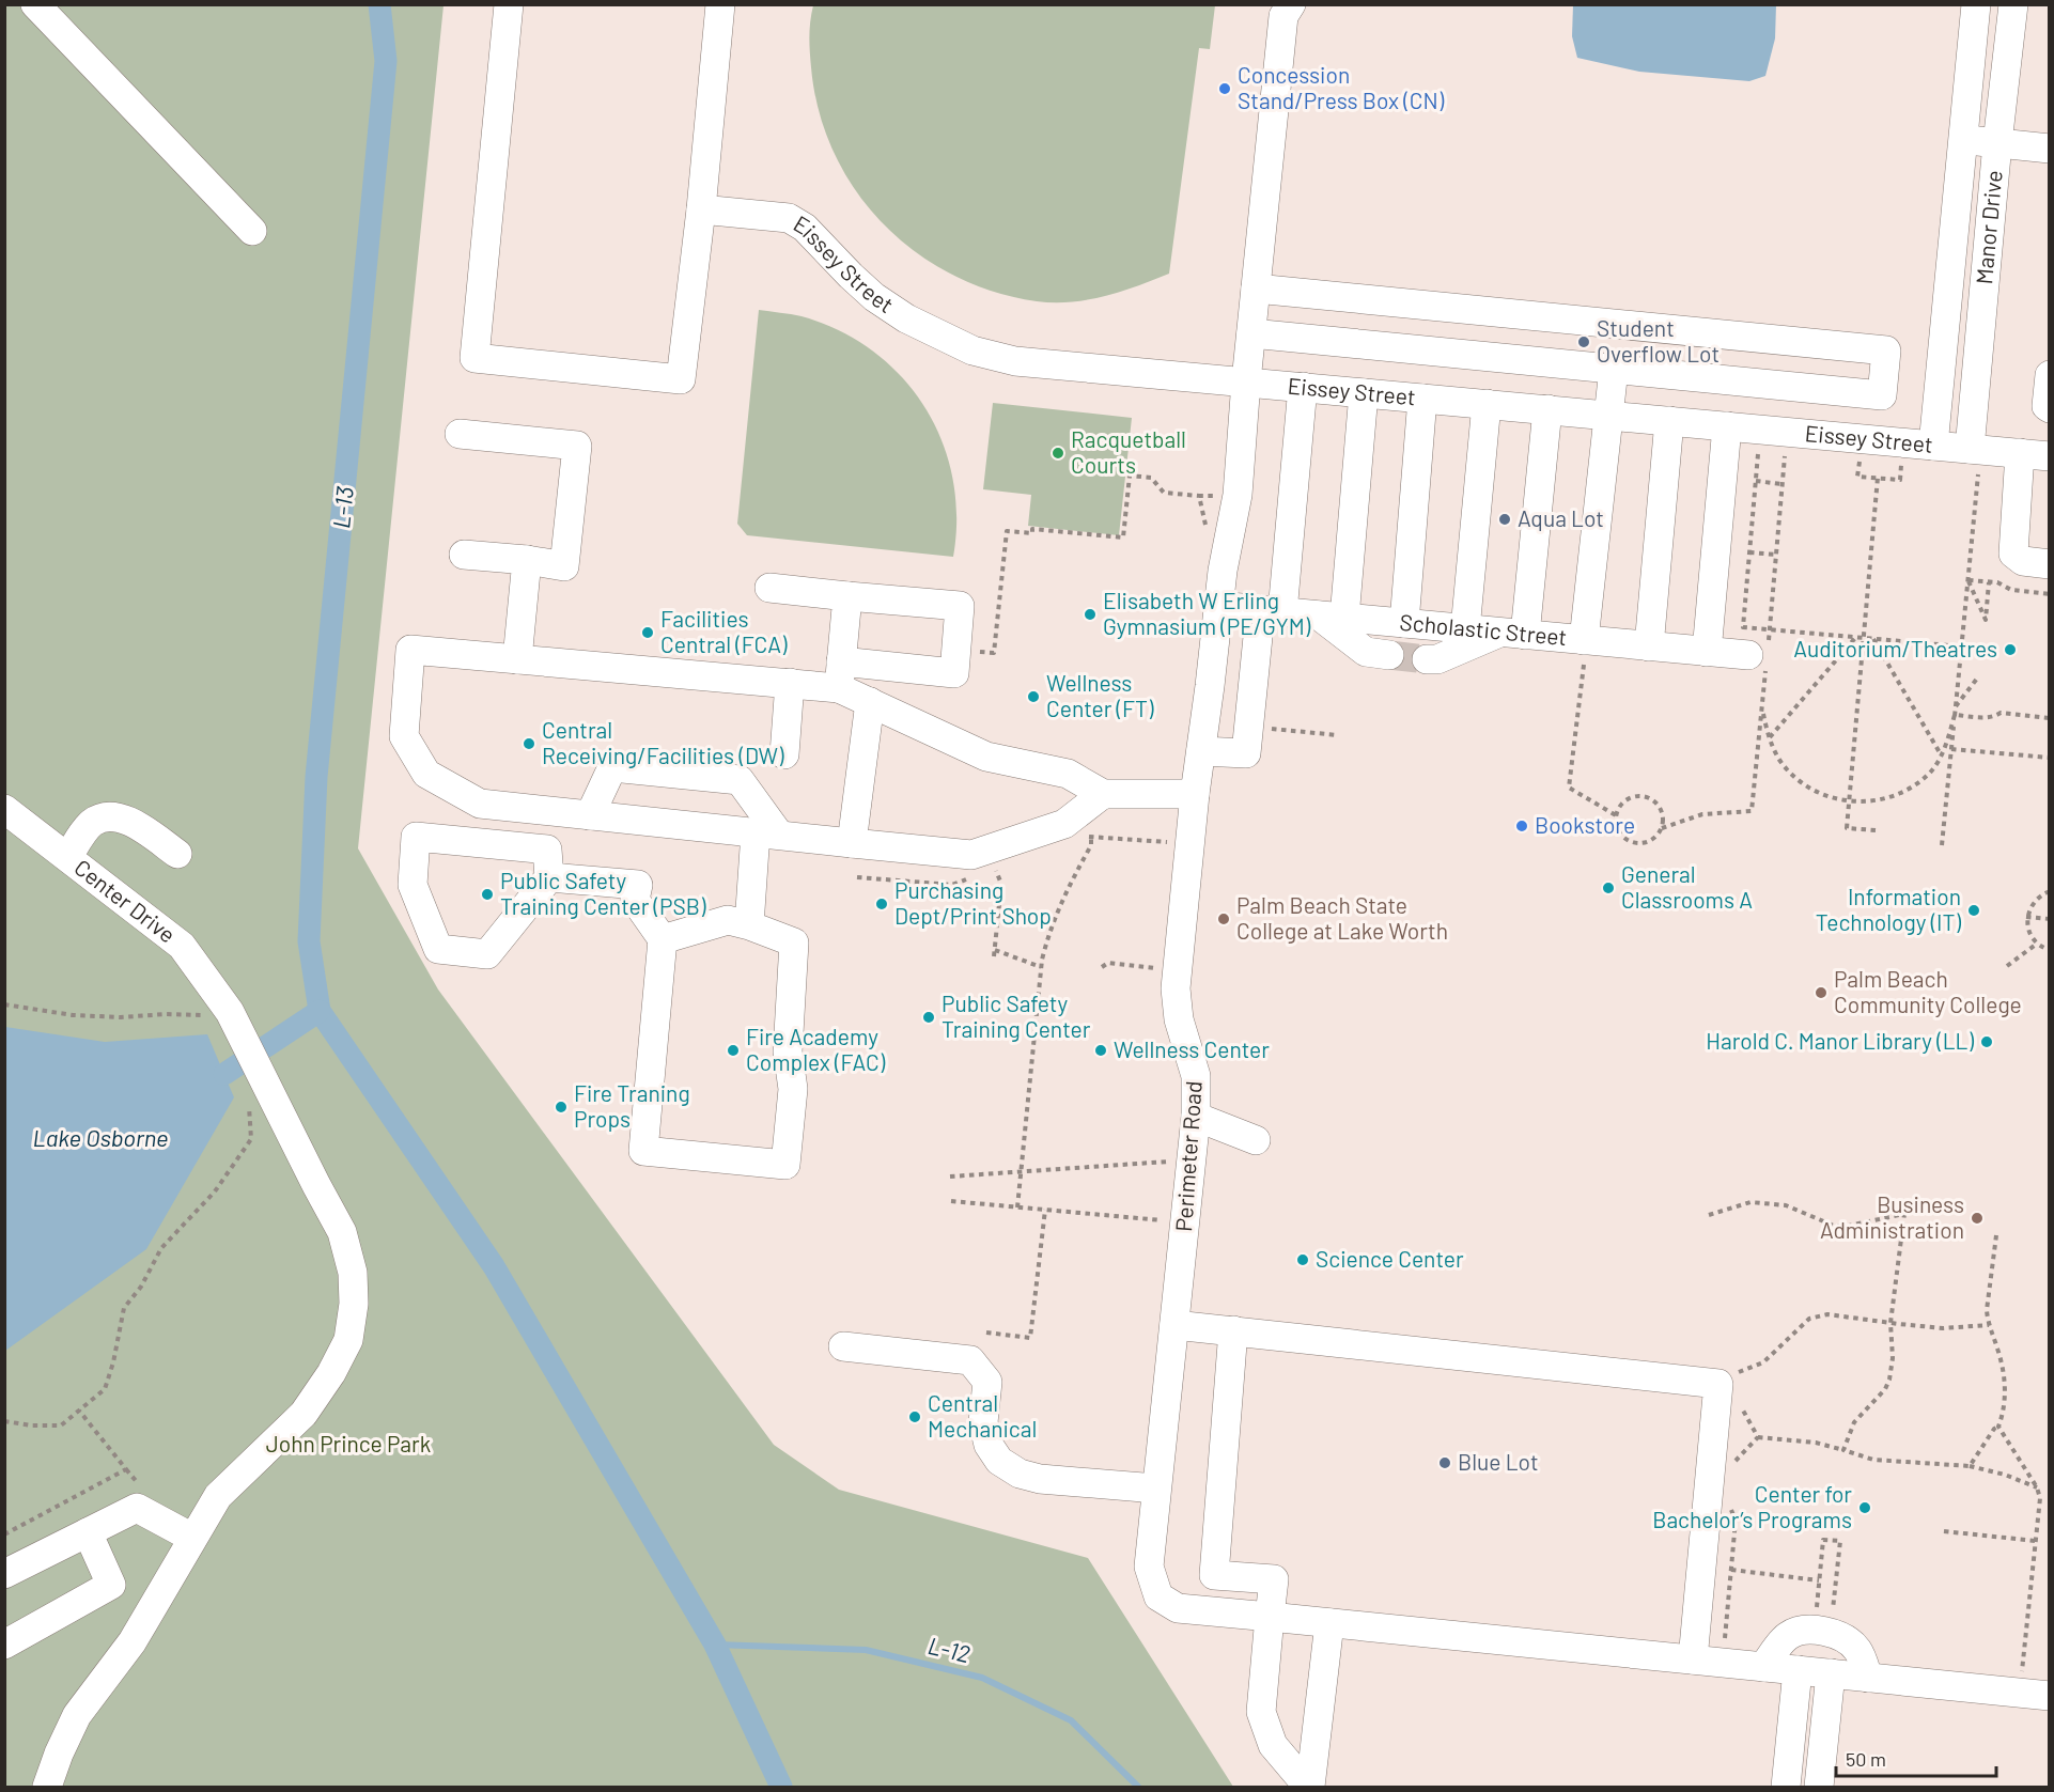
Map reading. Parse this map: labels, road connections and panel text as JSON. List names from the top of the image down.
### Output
{
  "streets": {
    "street": [
      "Manor Drive",
      "Eissey Street",
      "Scholastic Street",
      "Center Drive",
      "Perimeter Road"
    ]
  },
  "crossings": [
    ["Manor Drive", "Eissey Street"],
    ["Eissey Street", "Perimeter Road"],
    ["Scholastic Street", "Perimeter Road"]
  ],
  "water": ["L-13", "Lake Osborne", "L-12"],
  "parks": ["John Prince Park"],
  "places": [
    "Concession Stand/Press Box (CN)",
    "Student Overflow Lot",
    "Racquetball Courts",
    "Aqua Lot",
    "Elisabeth W Erling Gymnasium (PE/GYM)",
    "Facilities Central (FCA)",
    "Auditorium/Theatres",
    "Wellness Center (FT)",
    "Central Receiving/Facilities (DW)",
    "Bookstore",
    "General Classrooms A",
    "Public Safety Training Center (PSB)",
    "Purchasing Dept/Print Shop",
    "Information Technology (IT)",
    "Palm Beach State College at Lake Worth",
    "Palm Beach Community College",
    "Public Safety Training Center",
    "Harold C. Manor Library (LL)",
    "Fire Academy Complex (FAC)",
    "Wellness Center",
    "Fire Traning Props",
    "Business Administration",
    "Science Center",
    "Central Mechanical",
    "Blue Lot",
    "Center for Bachelor’s Programs"
  ],
  "scale_bar": "50 m"
}
